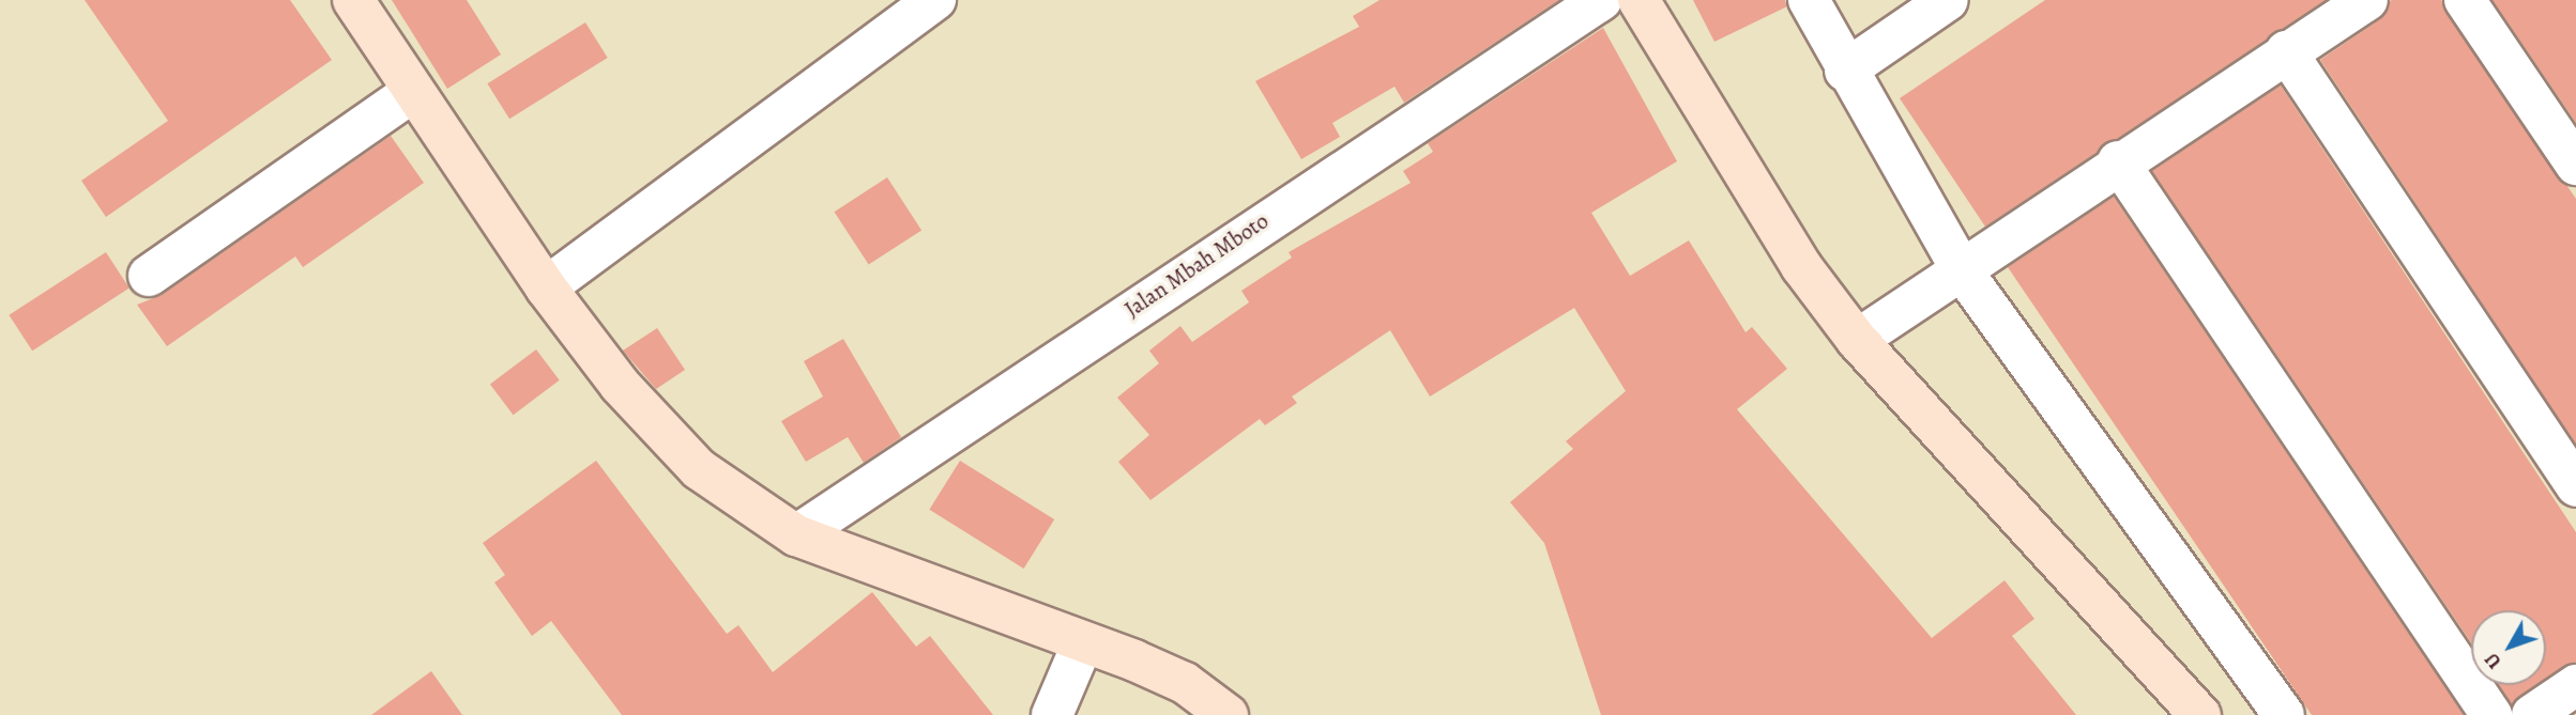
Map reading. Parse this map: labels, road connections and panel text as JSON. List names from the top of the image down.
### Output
{
  "streets": {
    "street": ["Jalan Mbah Mboto"]
  },
  "north": "bottom left"
}
